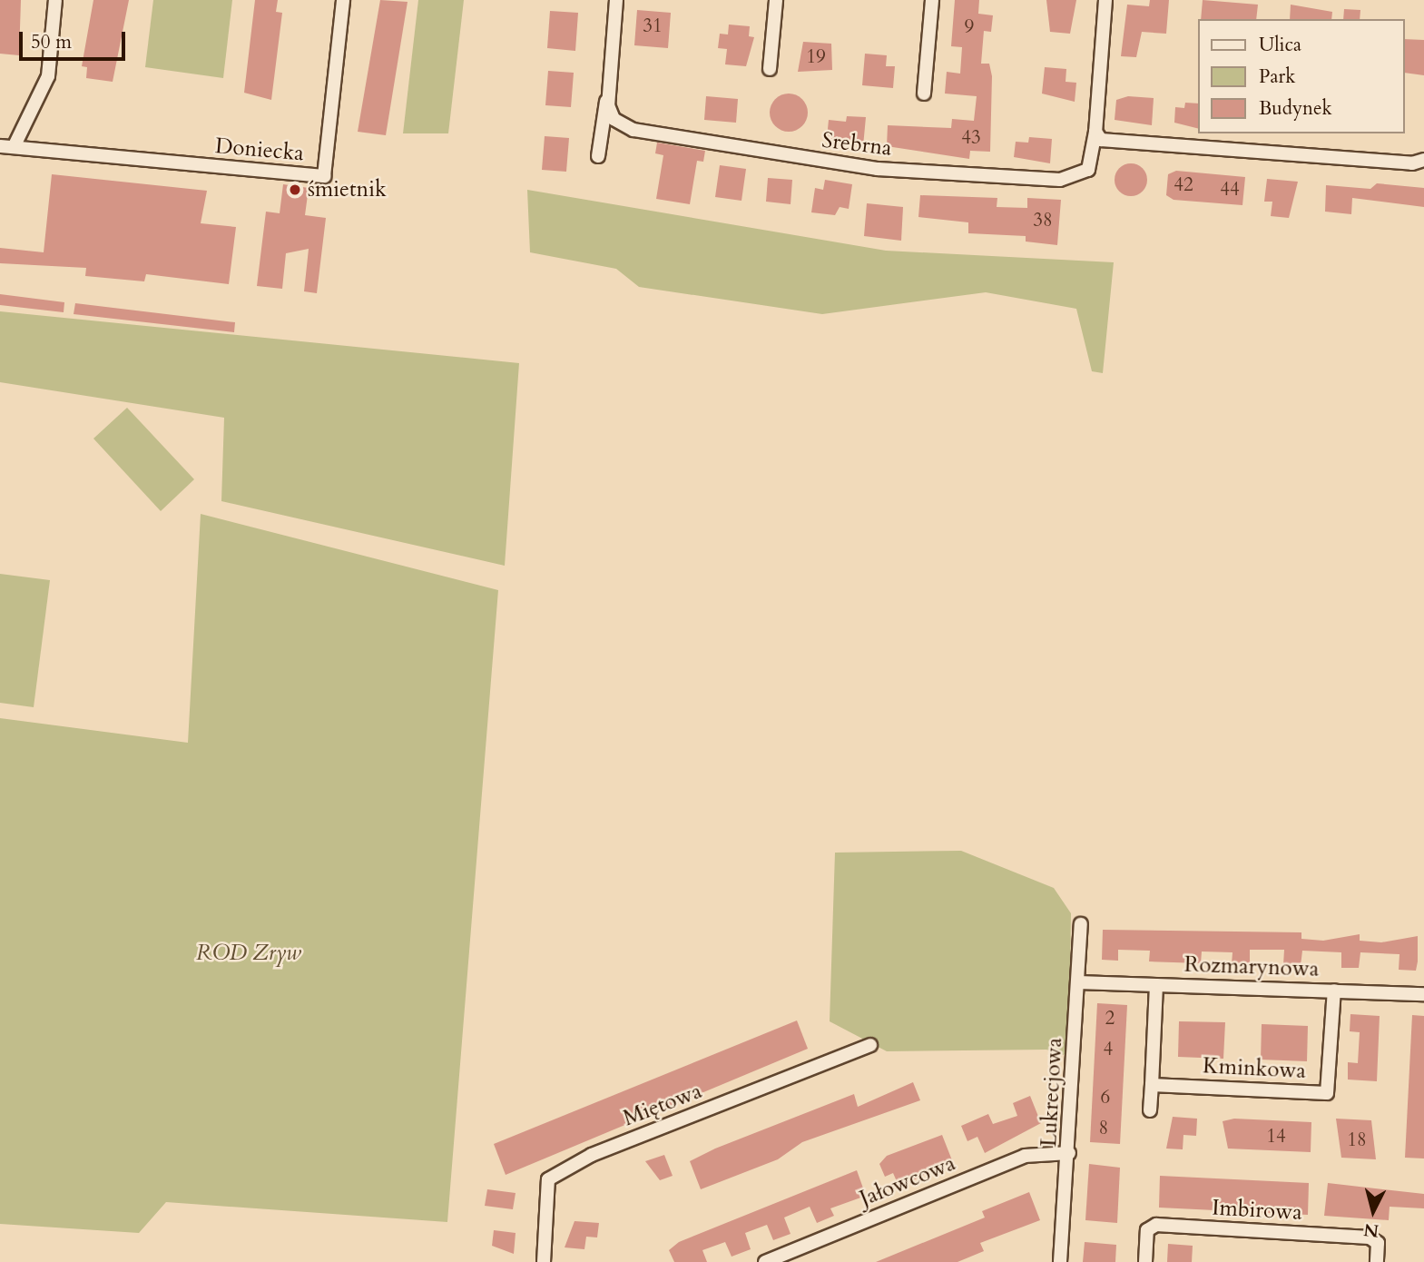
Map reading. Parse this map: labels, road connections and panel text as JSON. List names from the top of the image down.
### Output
{
  "streets": {
    "street": [
      "Srebrna",
      "Doniecka",
      "Rozmarynowa",
      "Kminkowa",
      "Lukrecjowa",
      "Miętowa",
      "Jałowcowa",
      "Imbirowa"
    ]
  },
  "crossings": [
    ["Rozmarynowa", "Kminkowa"],
    ["Rozmarynowa", "Lukrecjowa"],
    ["Lukrecjowa", "Jałowcowa"]
  ],
  "parks": ["ROD Zryw"],
  "places": ["śmietnik"],
  "house_numbers": [
    "31",
    "9",
    "19",
    "43",
    "42",
    "44",
    "38",
    "2",
    "4",
    "6",
    "8",
    "14",
    "18"
  ],
  "legend": ["Ulica", "Park", "Budynek"],
  "scale_bar": "50 m",
  "north": "bottom"
}
